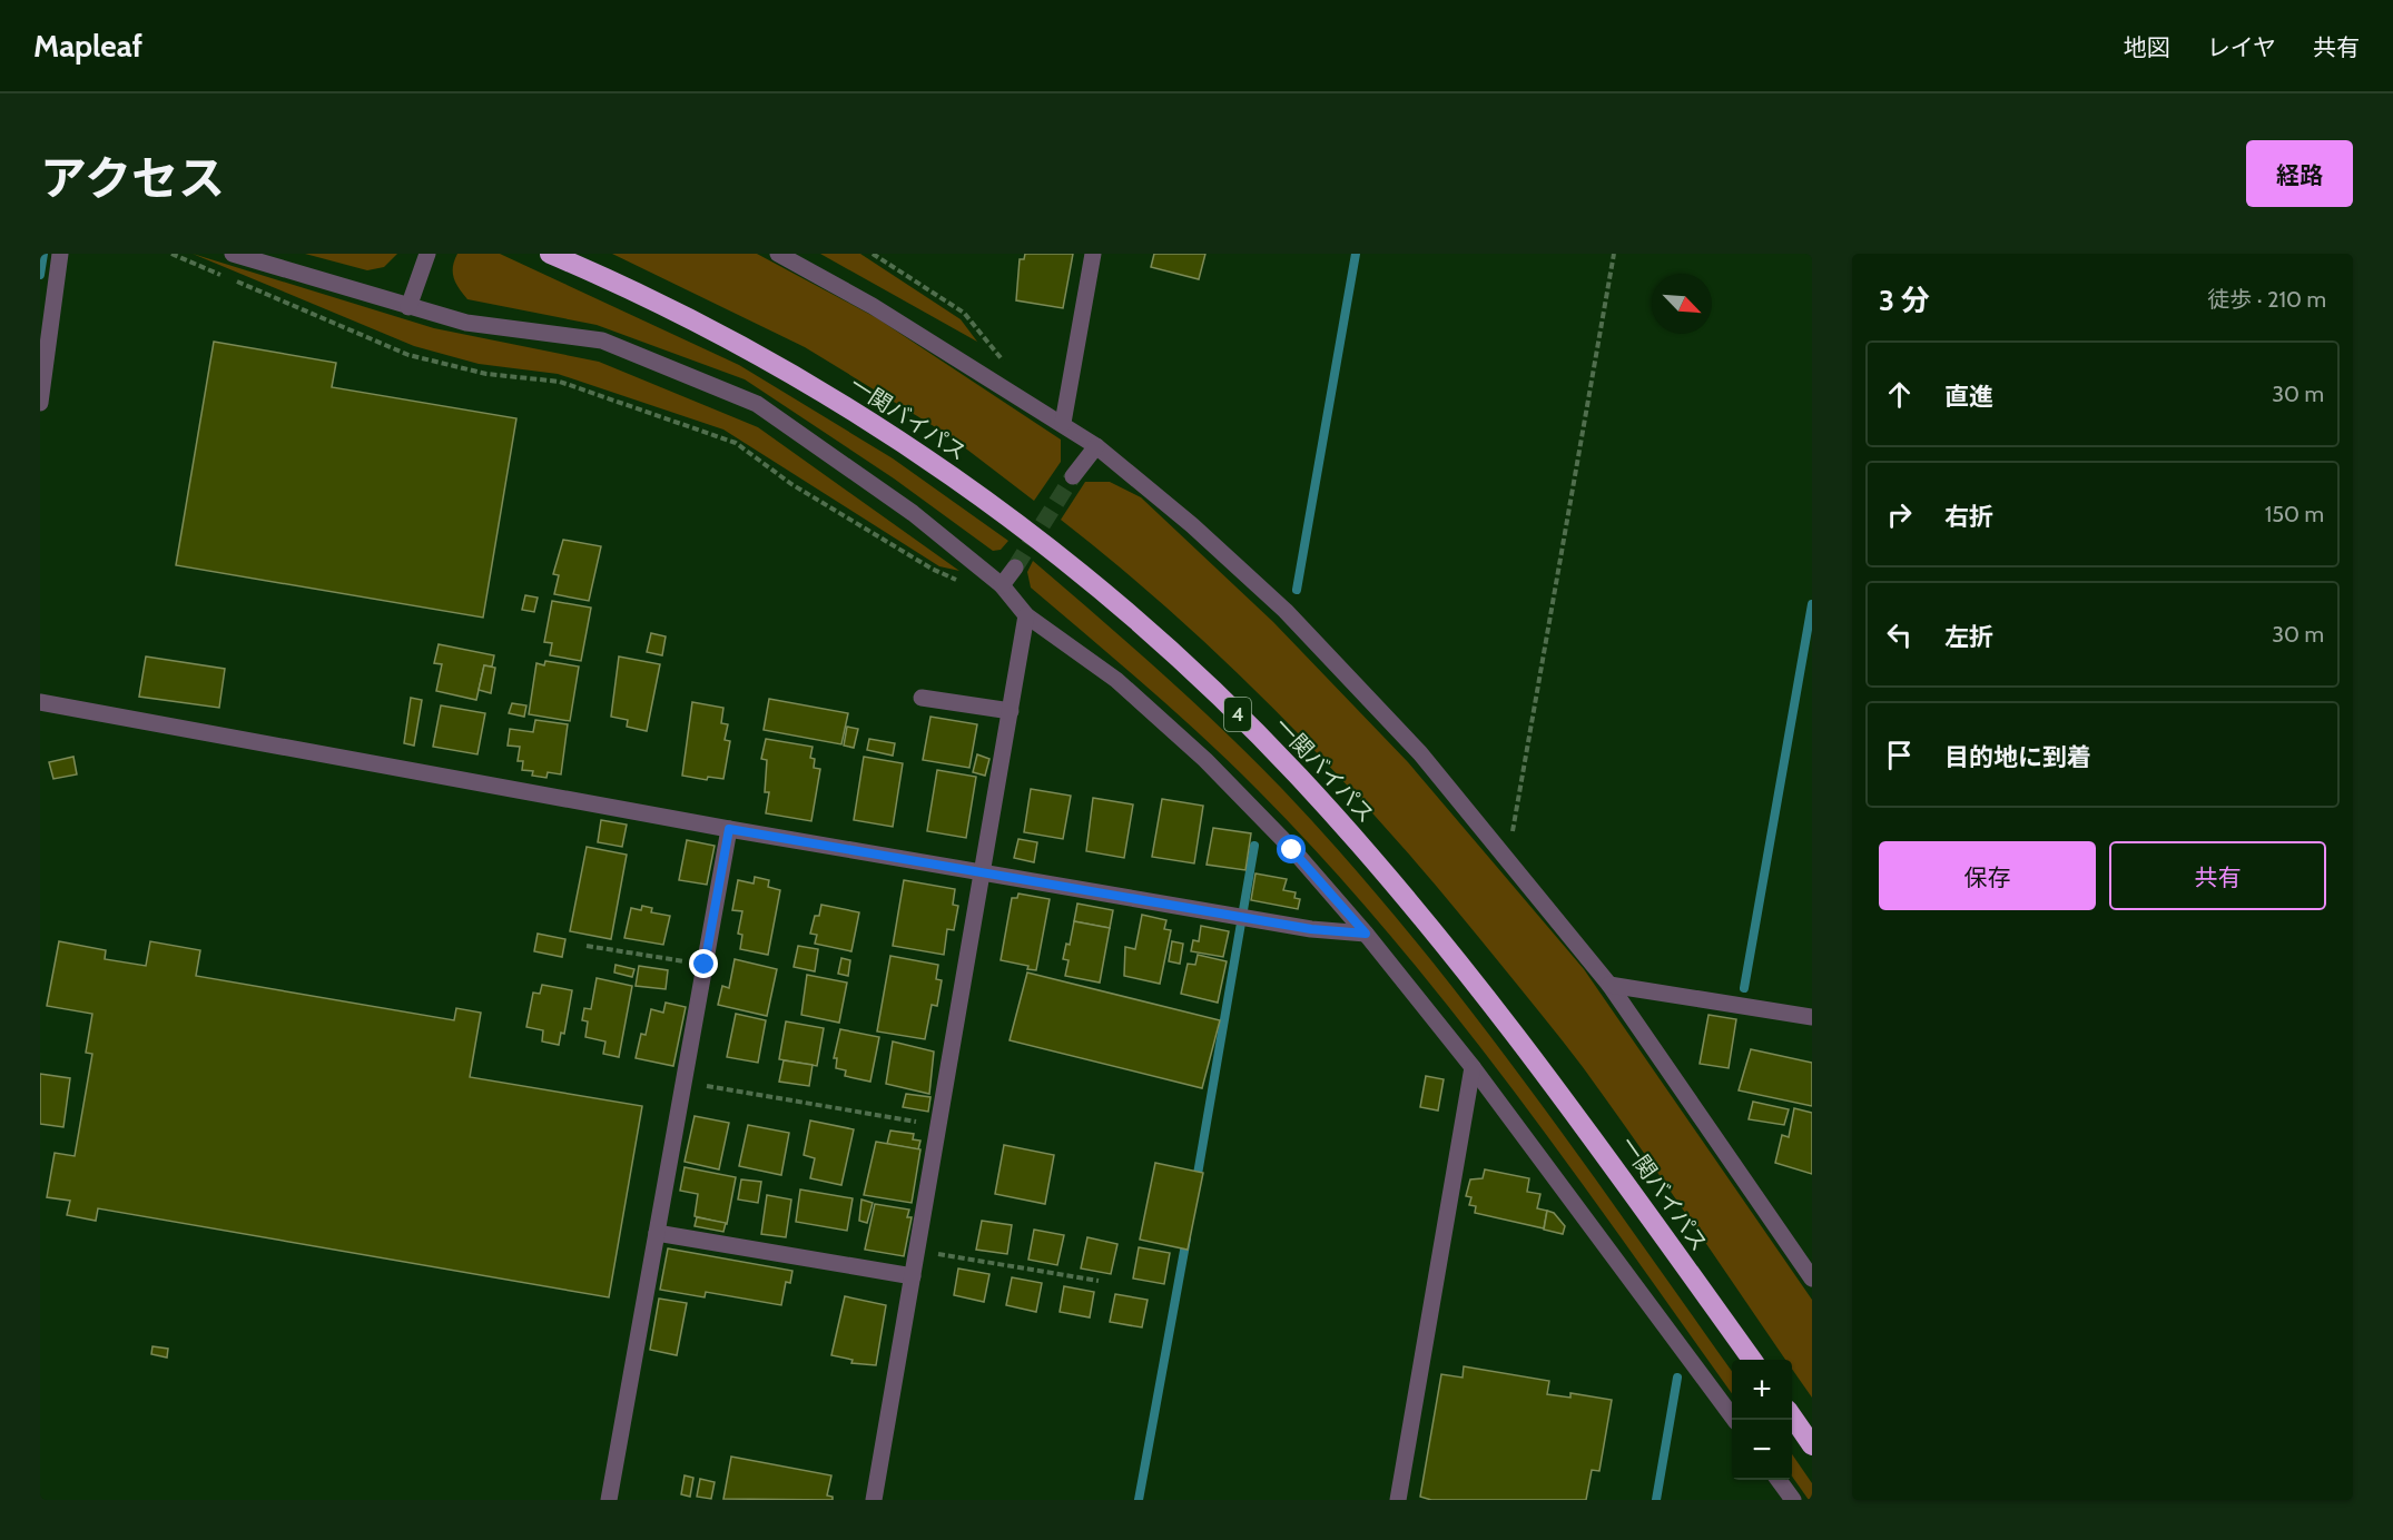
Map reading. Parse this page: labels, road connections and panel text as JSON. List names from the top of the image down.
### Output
{
  "streets": {
    "highway": ["一関バイパス", "4"]
  },
  "north": "bottom right",
  "page": {
    "header": "Mapleaf",
    "nav": ["地図", "レイヤ", "共有"],
    "title": "アクセス",
    "buttons": [
      "経路",
      ["保存", "共有"]
    ],
    "heading": ["3 分", "徒歩 · 210 m"],
    "list": [
      ["直進", "30 m"],
      ["右折", "150 m"],
      ["左折", "30 m"],
      "目的地に到着"
    ],
    "map_buttons": ["+", "−"]
  }
}
